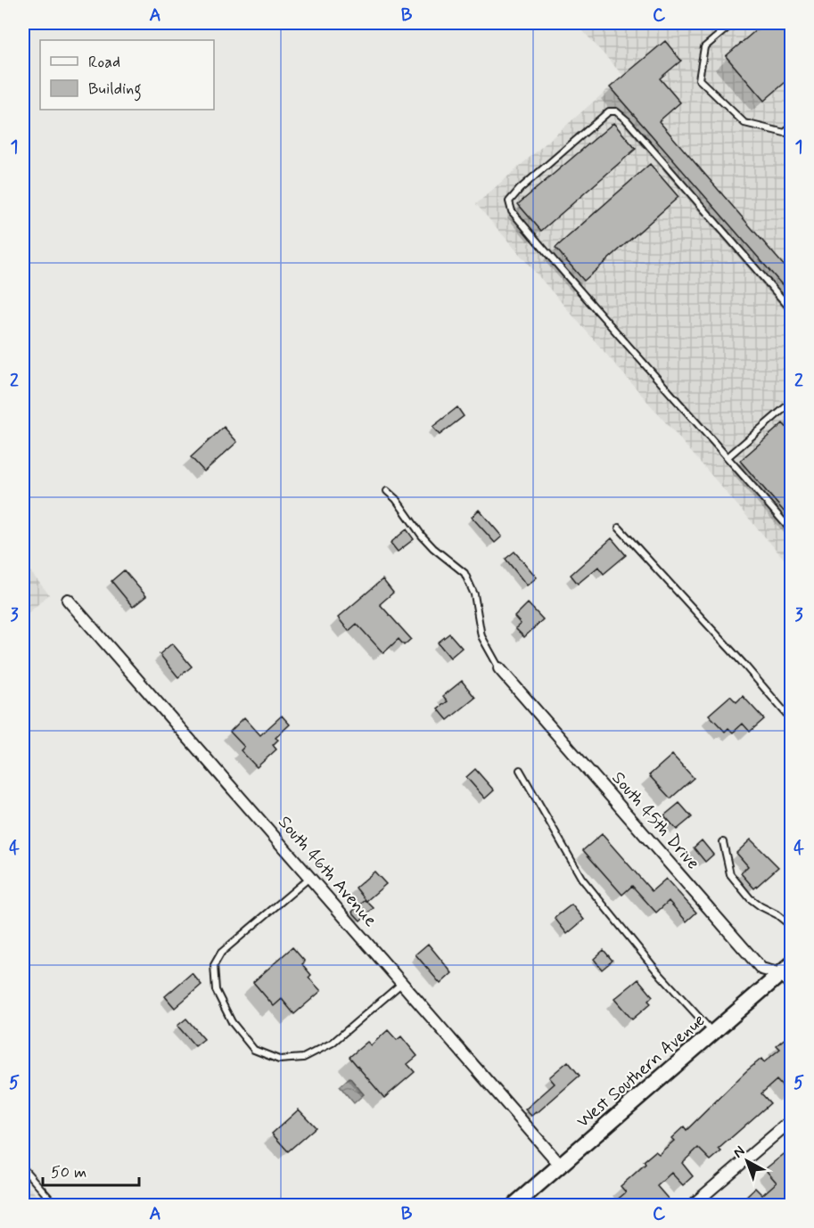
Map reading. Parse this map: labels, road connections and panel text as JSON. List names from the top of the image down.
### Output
{
  "streets": {
    "main road": ["West Southern Avenue"],
    "street": ["South 45th Drive", "South 46th Avenue"]
  },
  "crossings": [
    ["South 45th Drive", "West Southern Avenue"],
    ["South 46th Avenue", "West Southern Avenue"]
  ],
  "legend": ["Road", "Building"],
  "scale_bar": "50 m",
  "north": "top left",
  "grid": {
    "columns": ["A", "B", "C"],
    "rows": [
      "1",
      "2",
      "3",
      "4",
      "5"
    ]
  }
}
